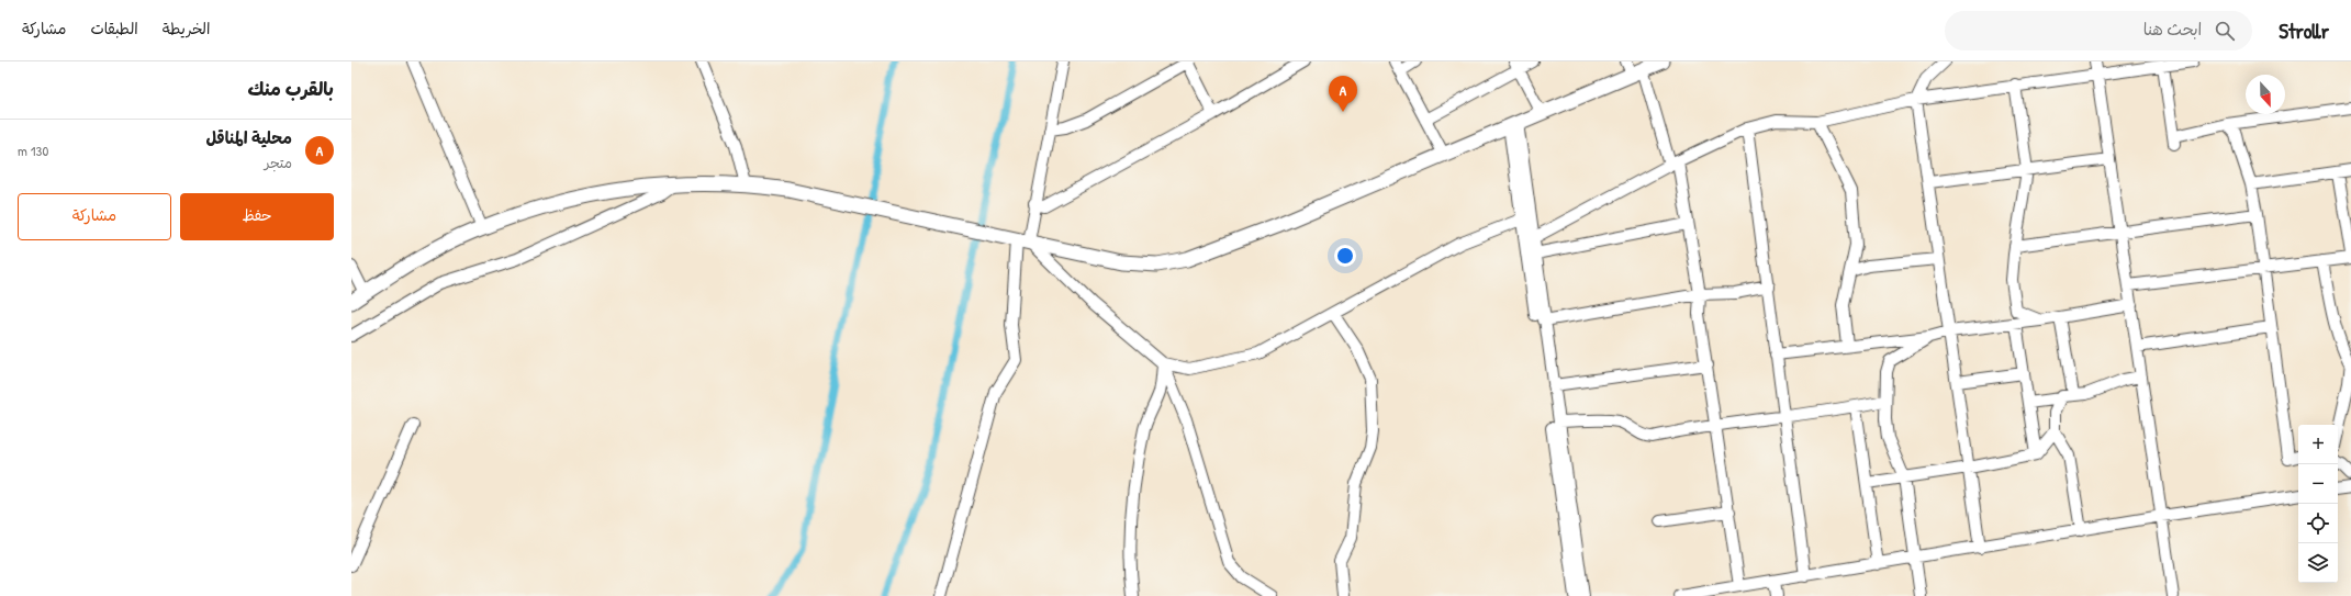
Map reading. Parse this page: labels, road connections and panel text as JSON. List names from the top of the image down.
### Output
{
  "north": "bottom",
  "page": {
    "header": "Strollr",
    "search": "ابحث هنا",
    "nav": ["الخريطة", "الطبقات", "مشاركة"],
    "heading": "بالقرب منك",
    "pins": "A",
    "list": [
      {
        "mark": "A",
        "name": "محلية المناقل",
        "note": "متجر",
        "value": "130 m"
      }
    ],
    "buttons": ["حفظ", "مشاركة"],
    "map_buttons": ["+", "−"]
  }
}
